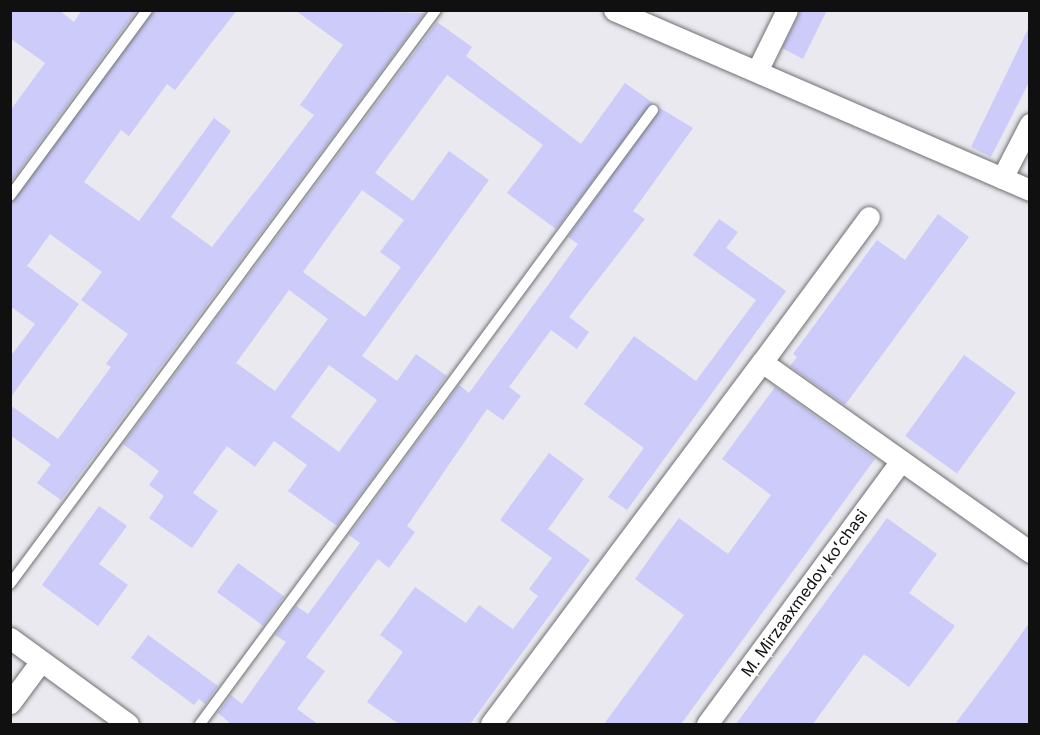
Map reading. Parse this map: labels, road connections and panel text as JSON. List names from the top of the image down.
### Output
{
  "streets": {
    "street": ["M. Mirzaaxmedov koʻchasi"]
  }
}
